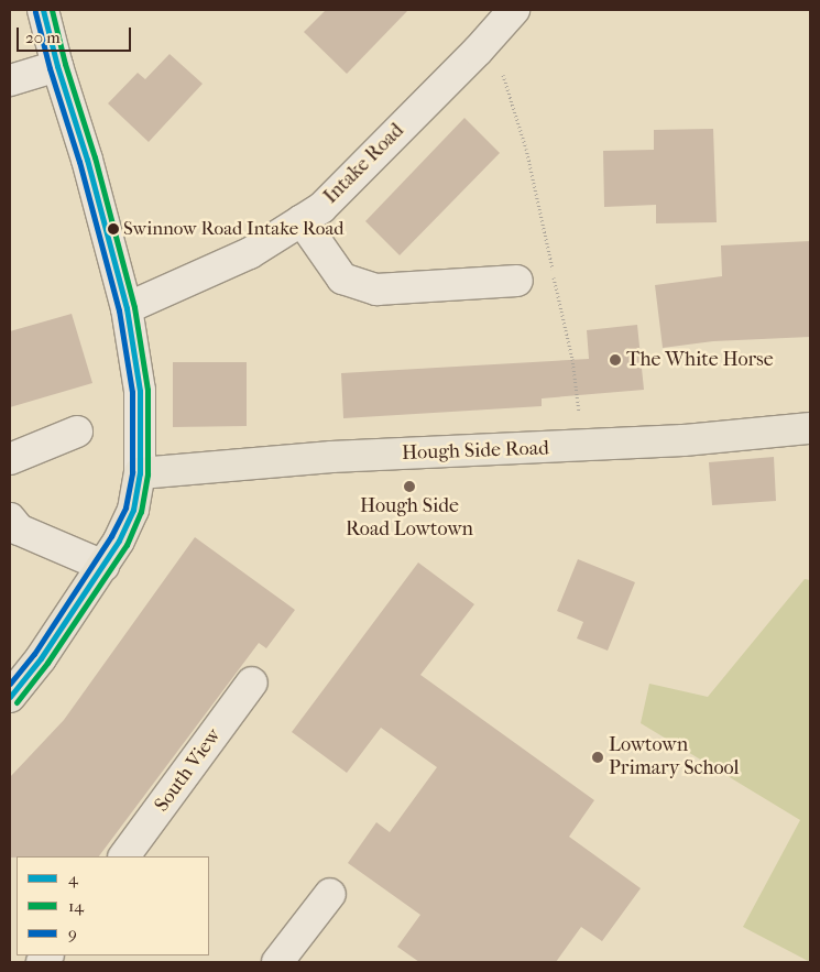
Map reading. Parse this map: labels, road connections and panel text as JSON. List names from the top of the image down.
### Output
{
  "streets": {
    "main road": ["Hough Side Road"],
    "street": ["Intake Road", "South View"]
  },
  "places": [
    "Swinnow Road Intake Road",
    "The White Horse",
    "Hough Side Road Lowtown",
    "Lowtown Primary School"
  ],
  "lines": ["transit line 4", "transit line 14", "transit line 9"],
  "legend": ["4", "14", "9"],
  "scale_bar": "20 m"
}
